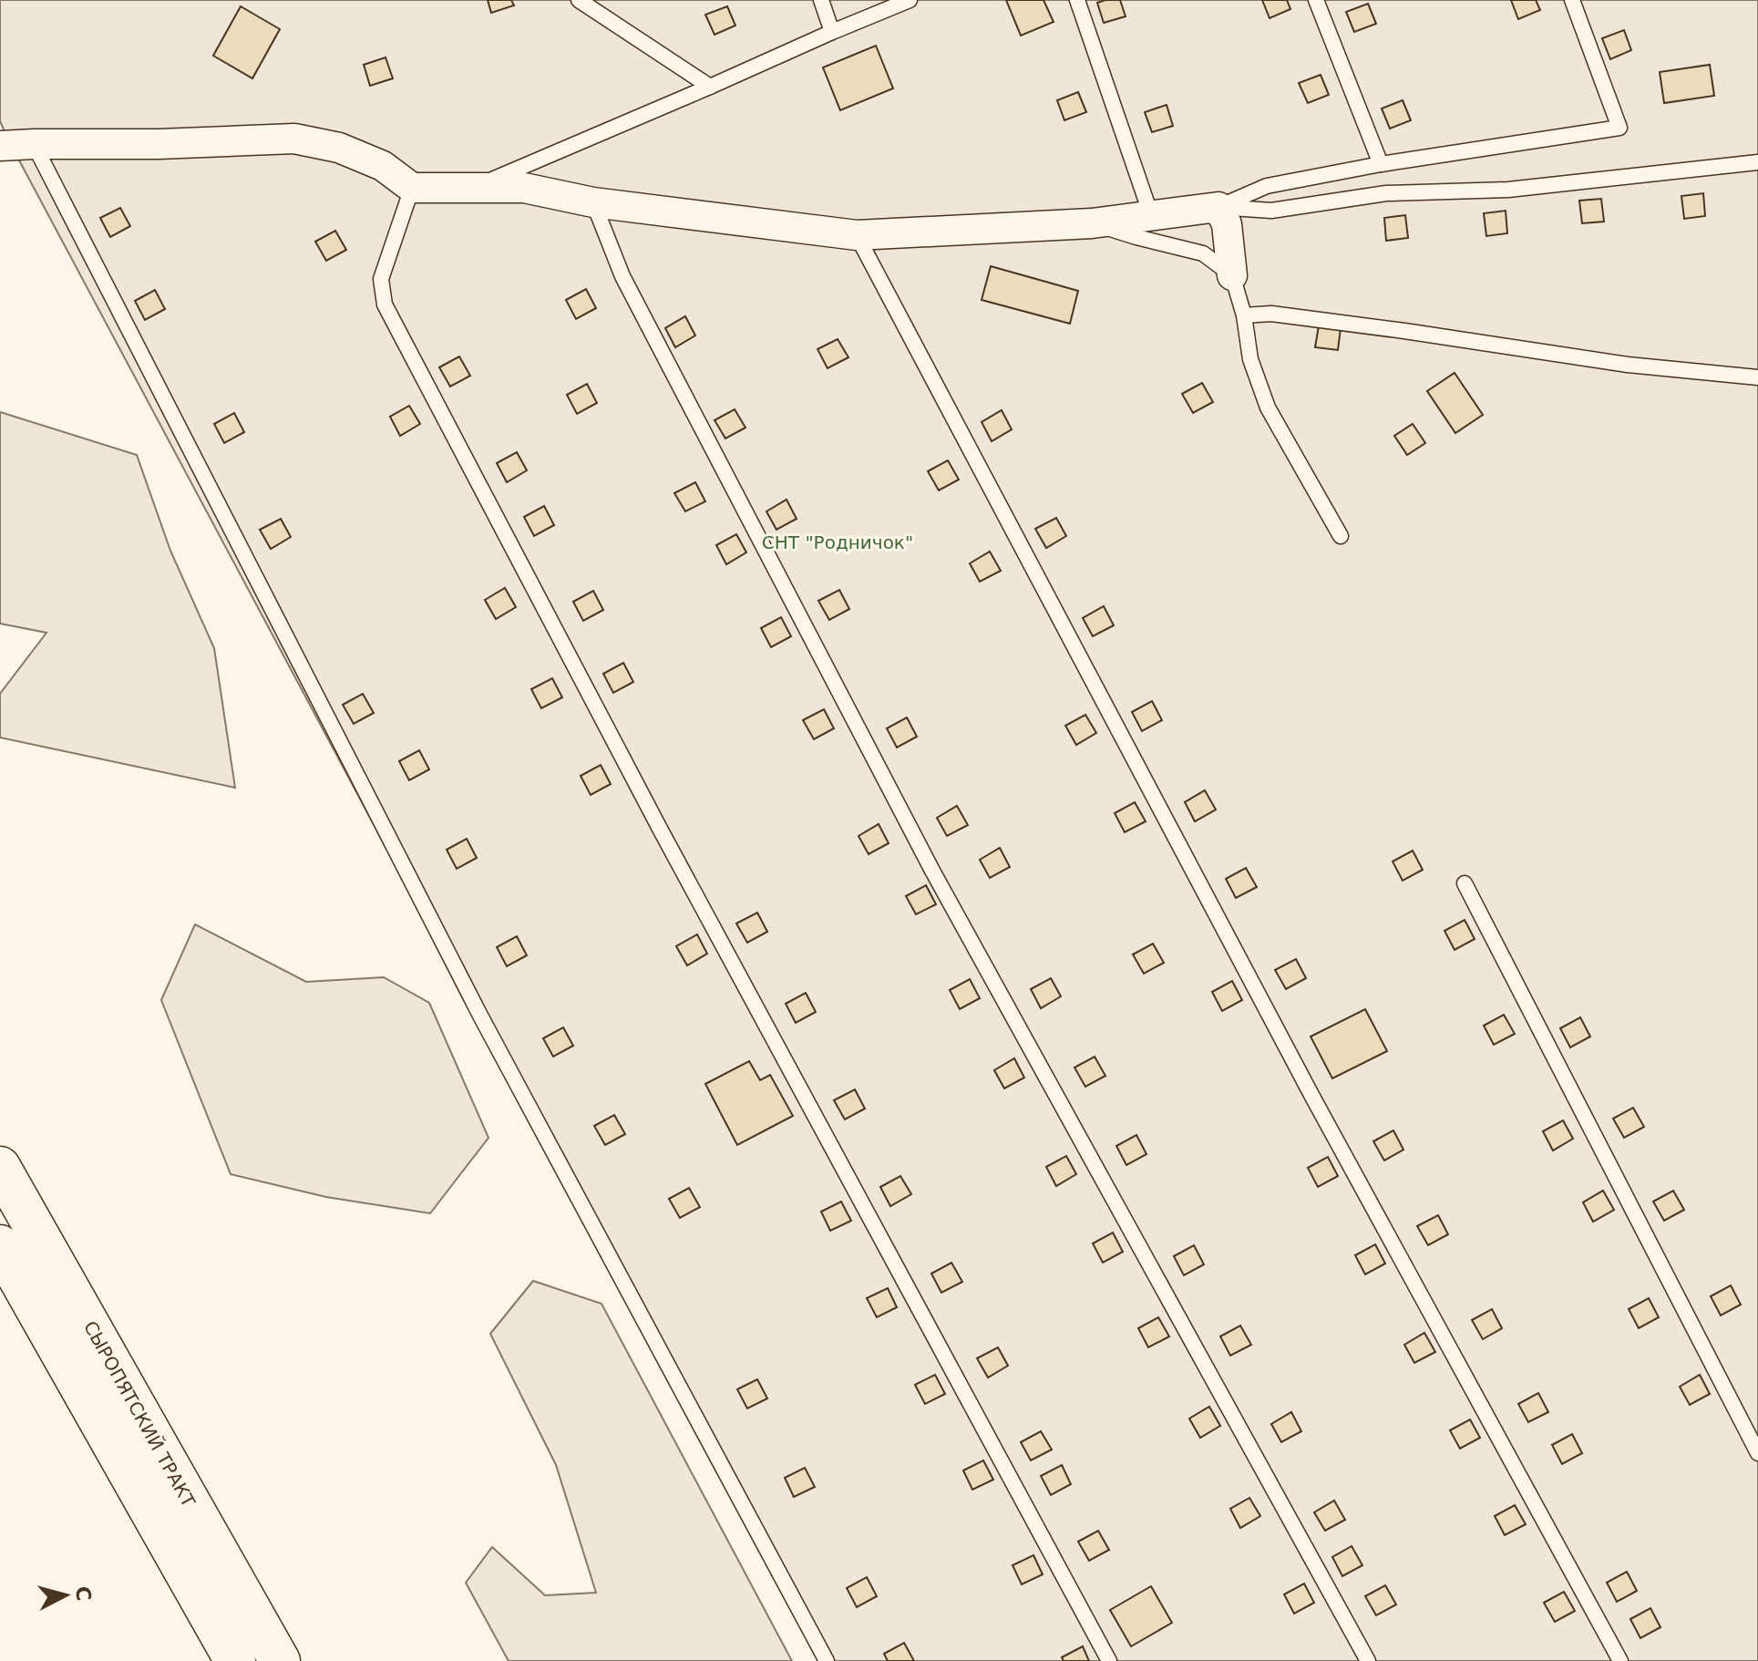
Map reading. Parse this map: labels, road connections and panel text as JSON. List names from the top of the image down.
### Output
{
  "streets": {
    "main road": ["СЫРОПЯТСКИЙ ТРАКТ"]
  },
  "parks": ["СНТ \"Родничок\""],
  "north": "right"
}
